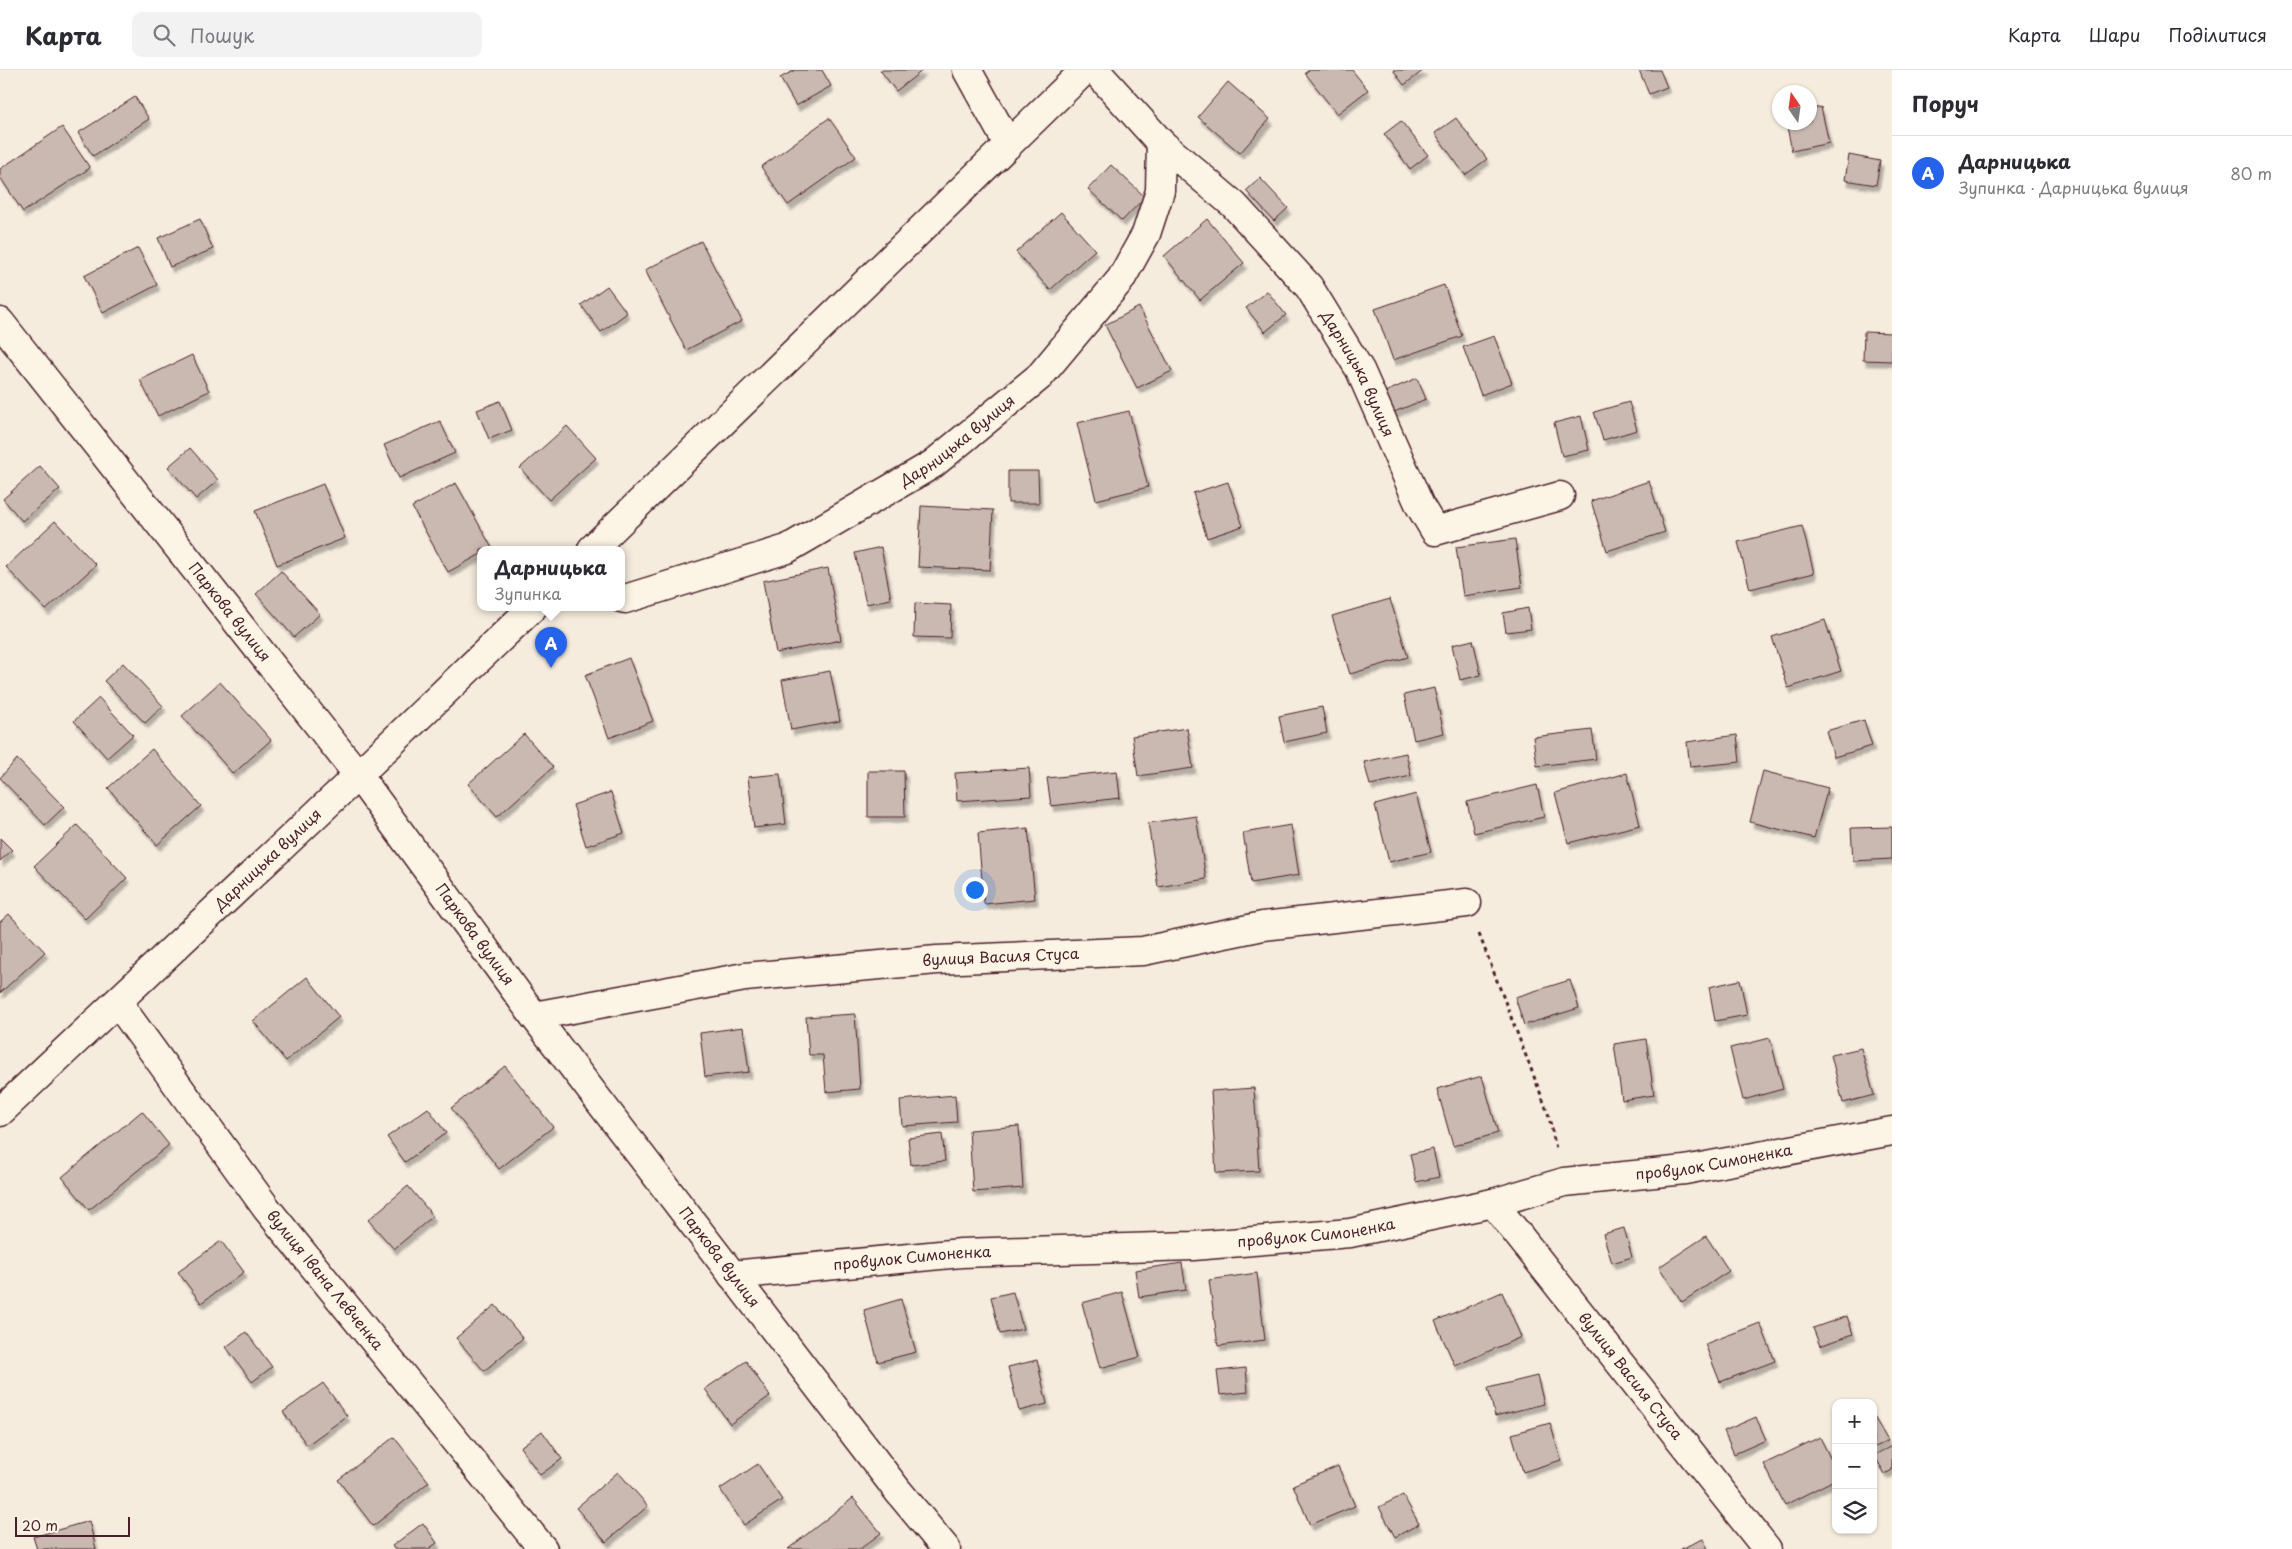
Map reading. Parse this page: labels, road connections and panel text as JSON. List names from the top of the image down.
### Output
{
  "streets": {
    "street": [
      "Дарницька вулиця",
      "Паркова вулиця",
      "вулиця Василя Стуса",
      "провулок Симоненка",
      "вулиця Івана Левченка"
    ]
  },
  "crossings": [
    ["Дарницька вулиця", "Паркова вулиця"],
    ["Дарницька вулиця", "вулиця Івана Левченка"],
    ["Паркова вулиця", "вулиця Василя Стуса"],
    ["Паркова вулиця", "провулок Симоненка"],
    ["вулиця Василя Стуса", "провулок Симоненка"]
  ],
  "scale_bar": "20 m",
  "north": "top",
  "page": {
    "header": "Карта",
    "search": "Пошук",
    "nav": ["Карта", "Шари", "Поділитися"],
    "heading": "Поруч",
    "list": [
      {
        "mark": "A",
        "name": "Дарницька",
        "note": "Зупинка · Дарницька вулиця",
        "value": "80 m"
      }
    ],
    "popup": ["Дарницька", "Зупинка"],
    "pins": "A",
    "map_buttons": ["+", "−"],
    "scale": "20 m"
  }
}
